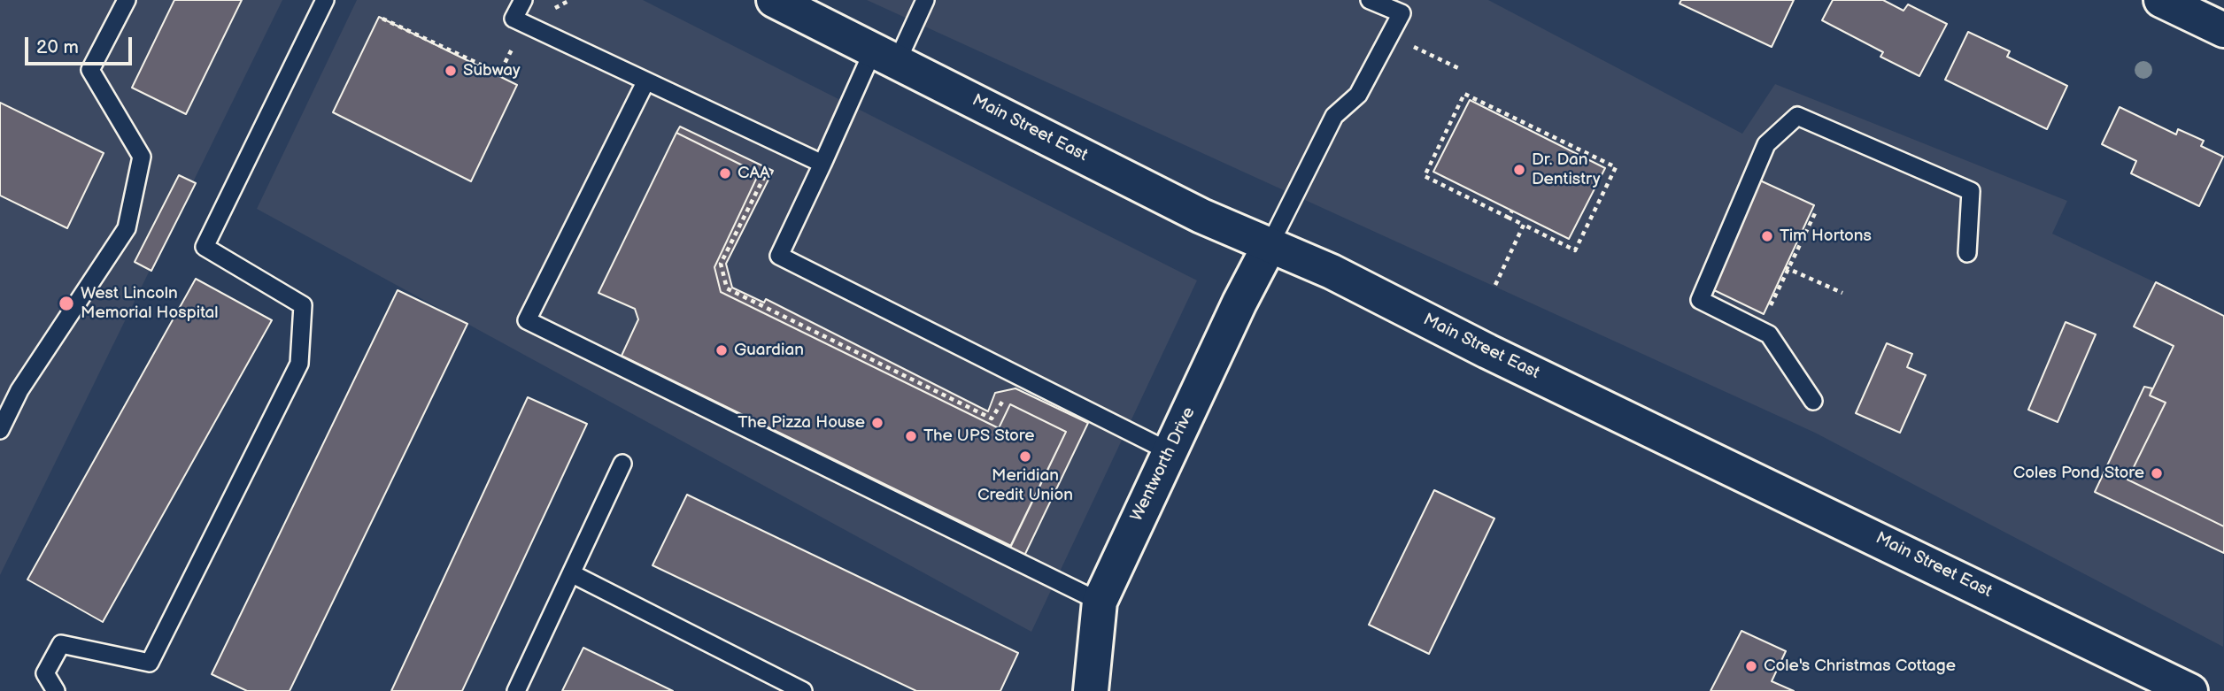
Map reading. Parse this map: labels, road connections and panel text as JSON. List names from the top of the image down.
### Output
{
  "streets": {
    "main road": ["Main Street East", "Wentworth Drive"]
  },
  "crossings": [
    ["Main Street East", "Wentworth Drive"]
  ],
  "places": [
    "Subway",
    "Dr. Dan Dentistry",
    "CAA",
    "Tim Hortons",
    "West Lincoln Memorial Hospital",
    "Guardian",
    "The Pizza House",
    "The UPS Store",
    "Meridian Credit Union",
    "Coles Pond Store",
    "Cole's Christmas Cottage"
  ],
  "scale_bar": "20 m"
}
